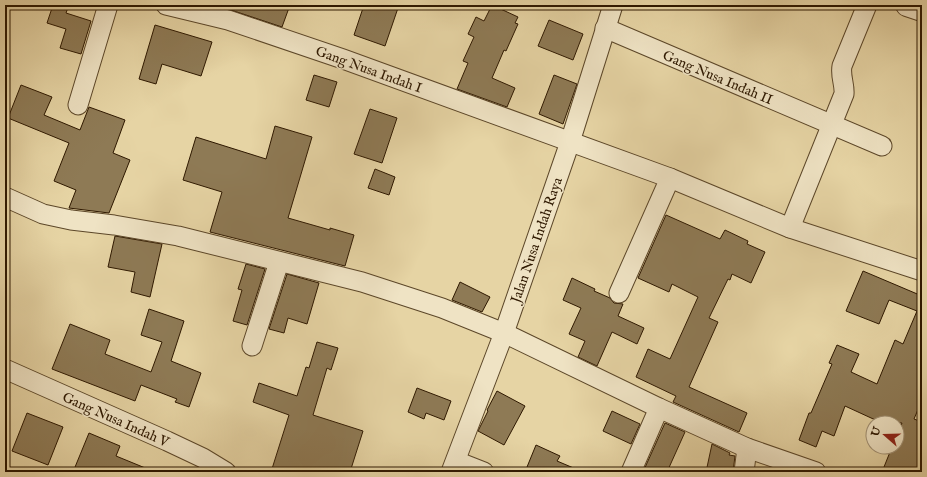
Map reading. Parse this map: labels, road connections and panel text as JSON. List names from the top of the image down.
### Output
{
  "streets": {
    "street": [
      "Gang Nusa Indah I",
      "Gang Nusa Indah II",
      "Jalan Nusa Indah Raya",
      "Gang Nusa Indah V"
    ]
  },
  "crossings": [
    ["Gang Nusa Indah I", "Jalan Nusa Indah Raya"],
    ["Gang Nusa Indah II", "Jalan Nusa Indah Raya"]
  ],
  "north": "left"
}
